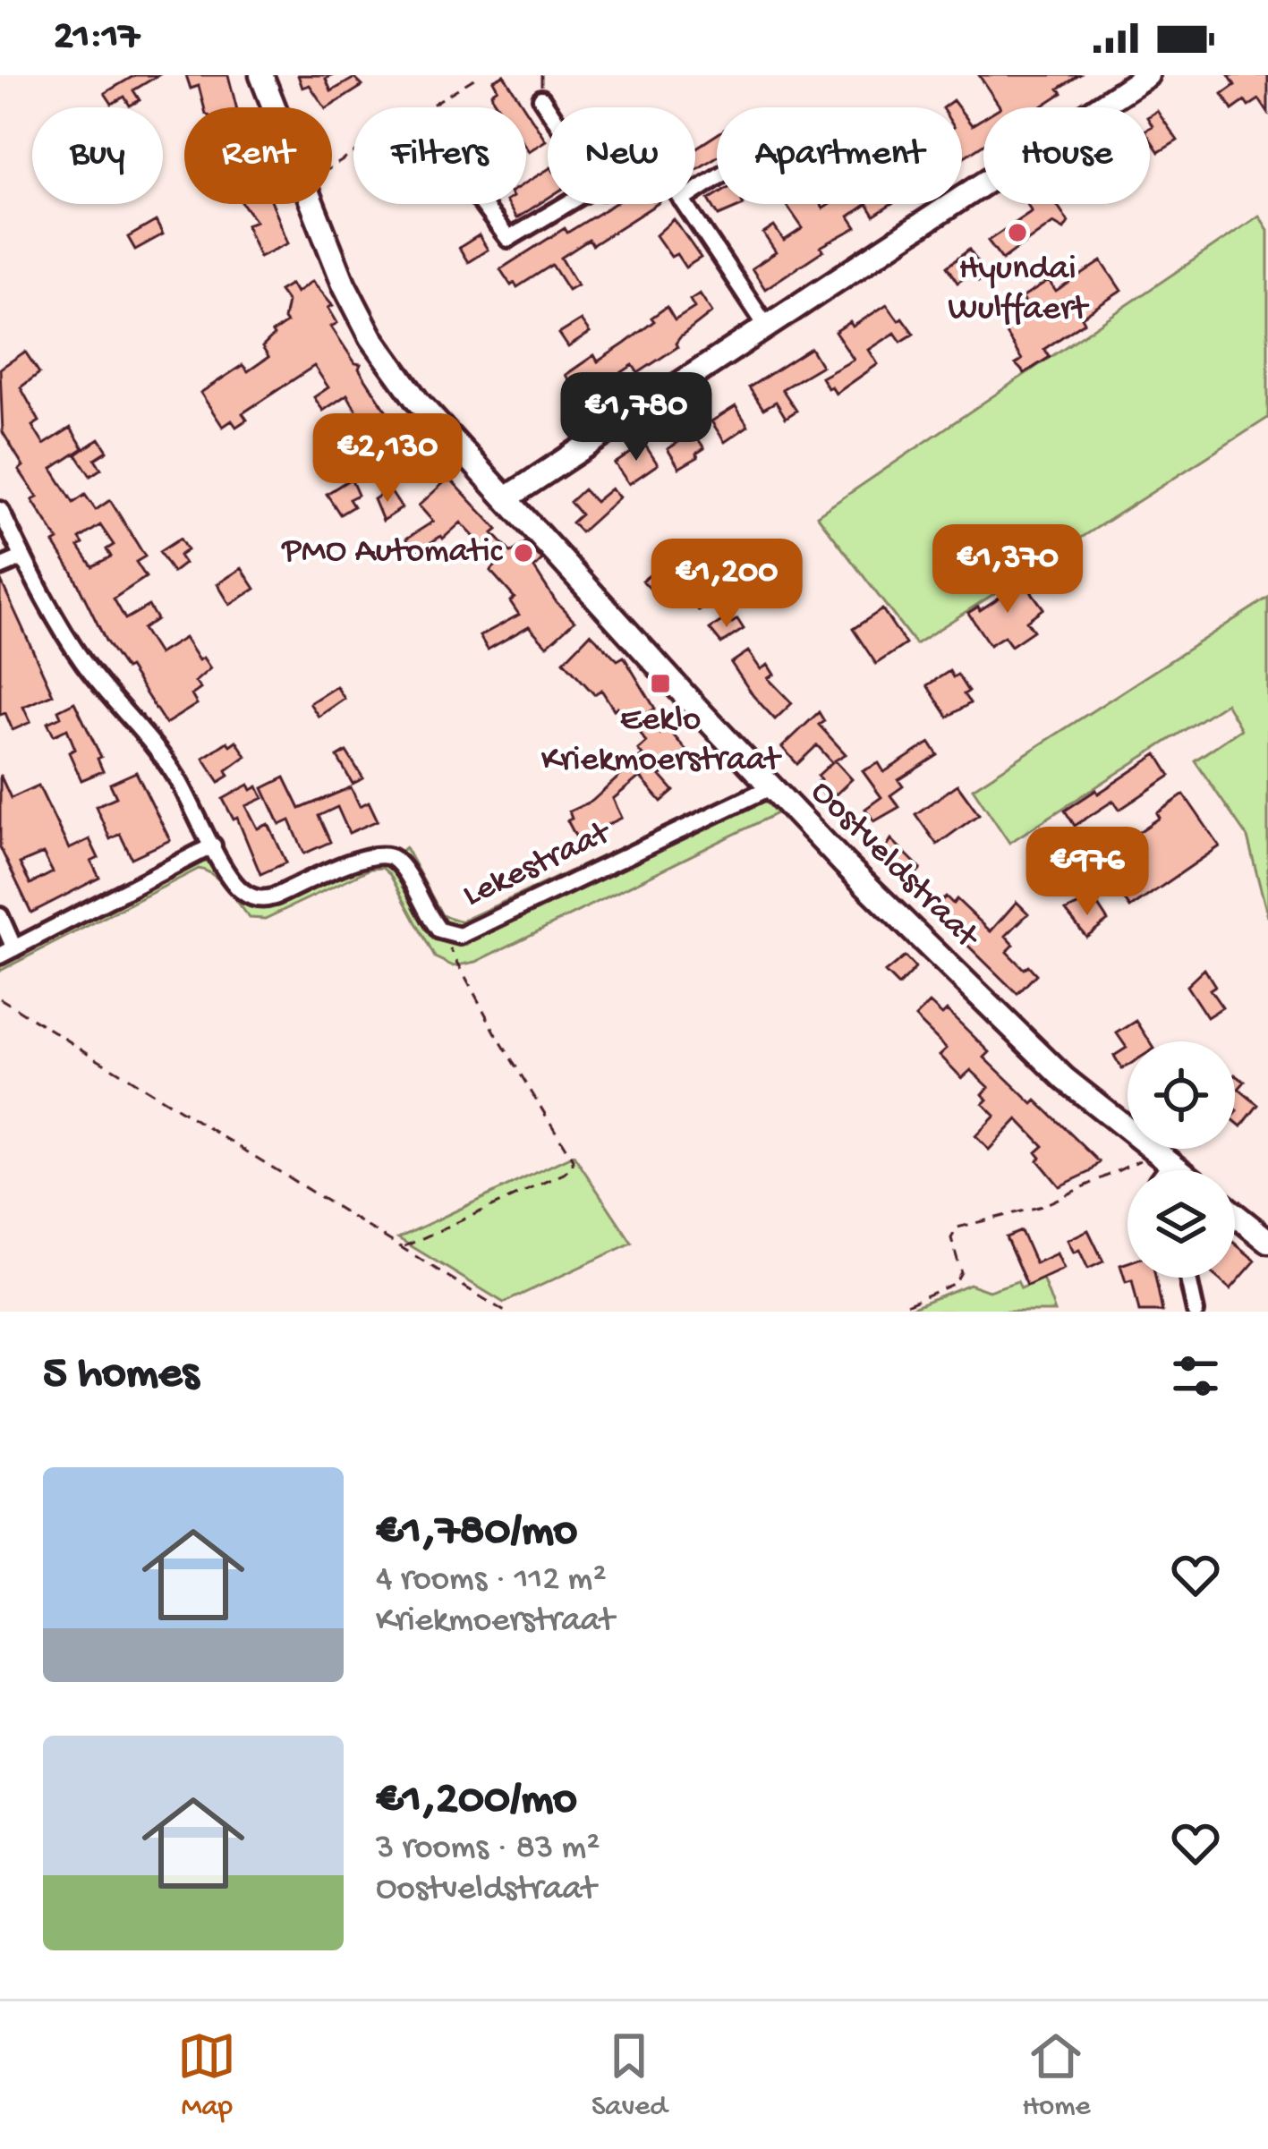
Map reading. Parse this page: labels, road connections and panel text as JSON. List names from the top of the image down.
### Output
{
  "streets": {
    "street": ["Oostveldstraat", "Lekestraat"]
  },
  "crossings": [
    ["Oostveldstraat", "Lekestraat"]
  ],
  "places": {
    "other": ["Hyundai Wulffaert", "PMO Automatic"],
    "transit": ["Eeklo Kriekmoerstraat"]
  },
  "page": {
    "status": "21:17",
    "chip": [
      "Buy",
      "Rent",
      "Filters",
      "New",
      "Apartment",
      "House"
    ],
    "price": [
      "€1,780",
      "€2,130",
      "€1,370",
      "€1,200",
      "€976"
    ],
    "heading": "5 homes",
    "list": [
      {
        "name": "€1,780/mo",
        "note": "4 rooms · 112 m² · Kriekmoerstraat"
      },
      {
        "name": "€1,200/mo",
        "note": "3 rooms · 83 m² · Oostveldstraat"
      }
    ],
    "tabs": ["Map", "Saved", "Home"]
  }
}
